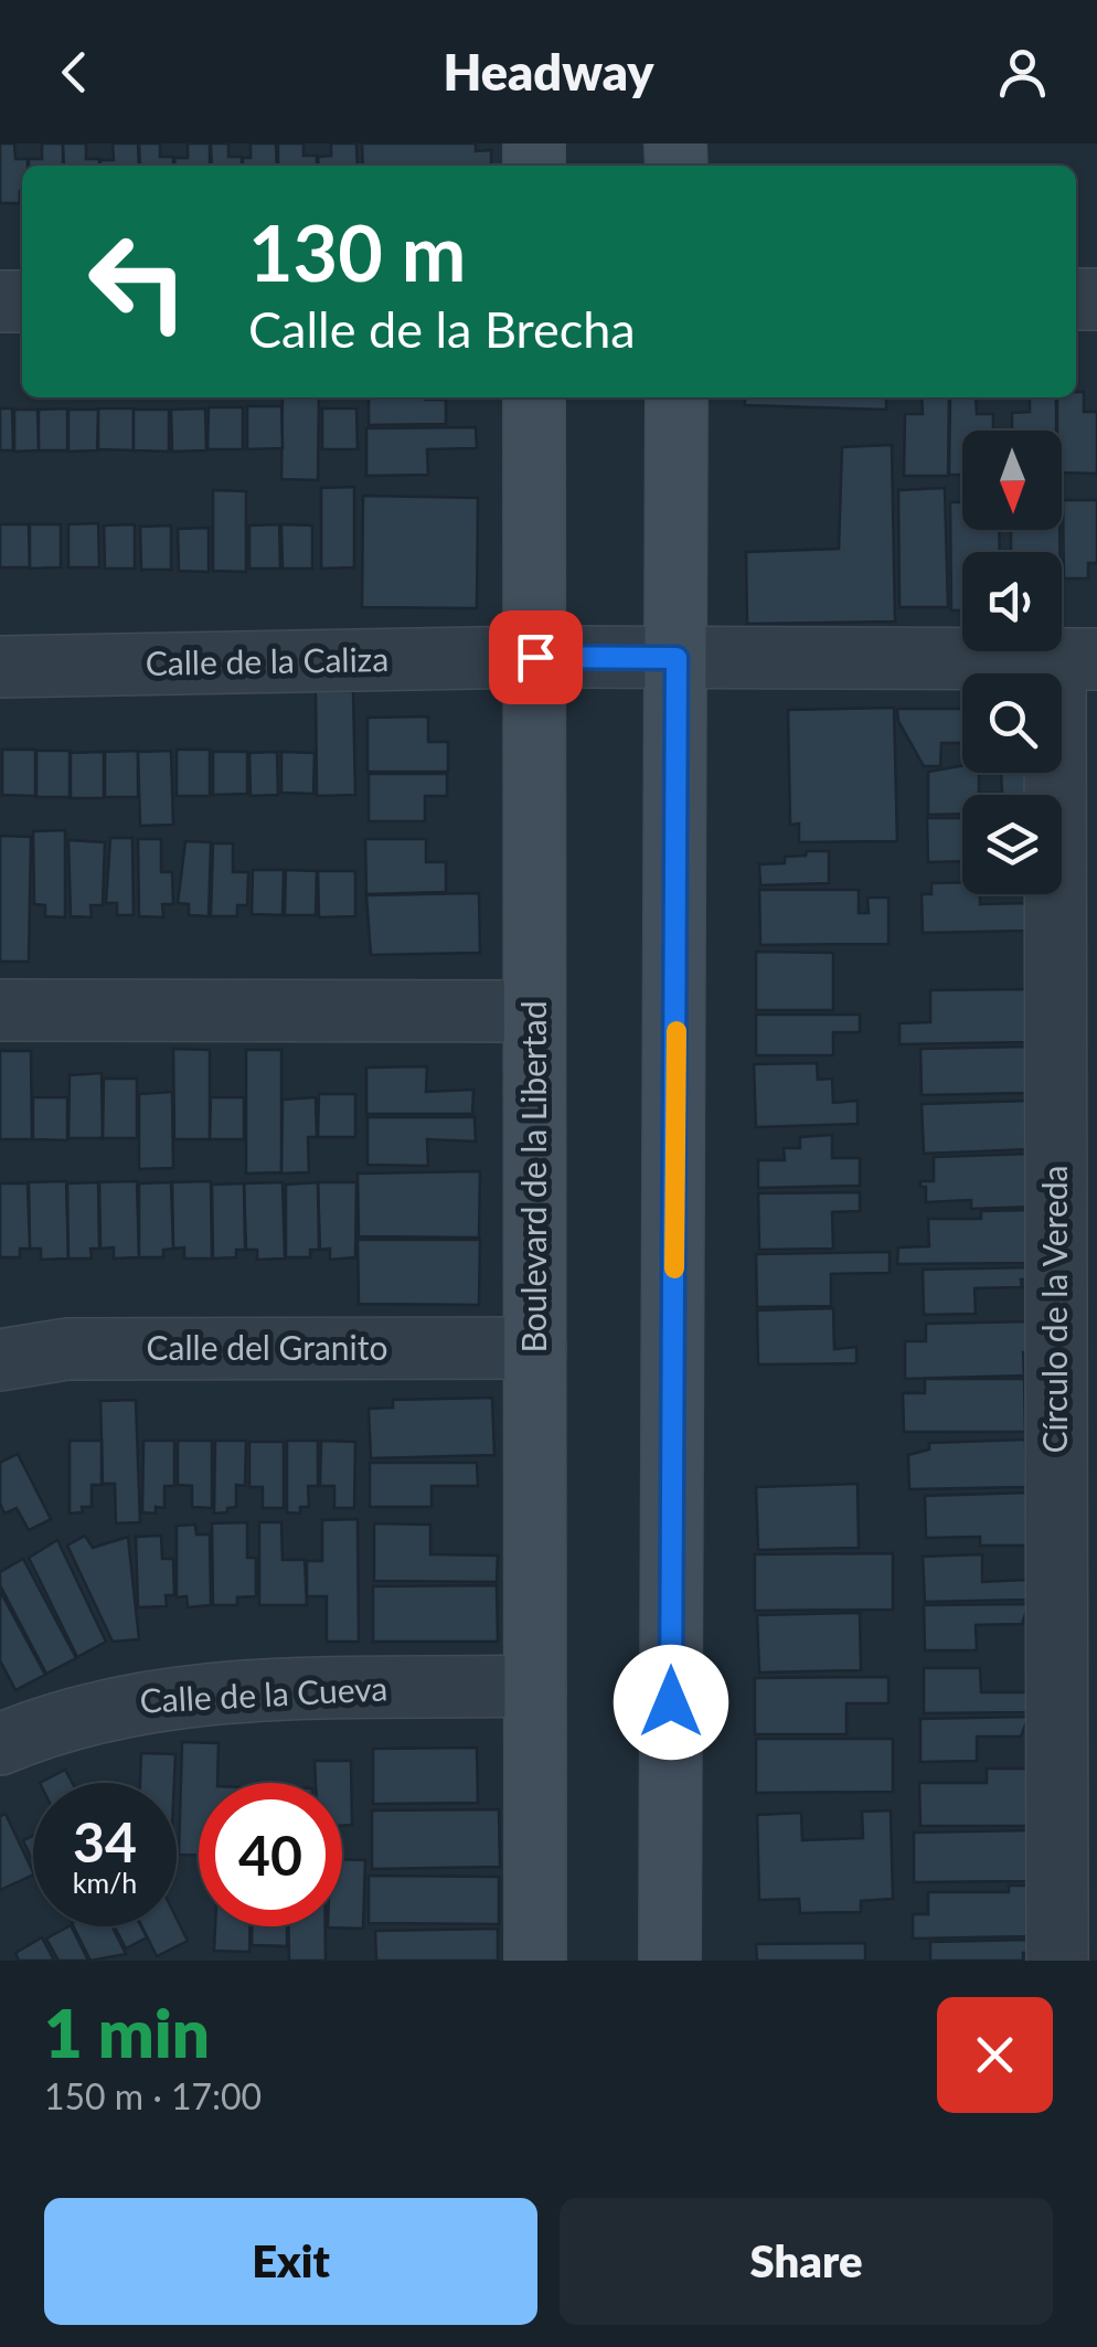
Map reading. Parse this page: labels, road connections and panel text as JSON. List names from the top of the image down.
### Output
{
  "streets": {
    "street": [
      "Calle de la Caliza",
      "Boulevard de la Libertad",
      "Círculo de la Vereda",
      "Calle del Granito",
      "Calle de la Cueva"
    ]
  },
  "crossings": [
    ["Calle de la Caliza", "Boulevard de la Libertad"],
    ["Calle de la Caliza", "Círculo de la Vereda"],
    ["Boulevard de la Libertad", "Calle del Granito"],
    ["Boulevard de la Libertad", "Calle de la Cueva"]
  ],
  "north": "bottom",
  "page": {
    "header": "Headway",
    "turn": ["130 m", "Calle de la Brecha"],
    "speed": "34 km/h",
    "limit": "40",
    "heading": ["1 min", "150 m · 17:00"],
    "buttons": ["Exit", "Share"]
  }
}
